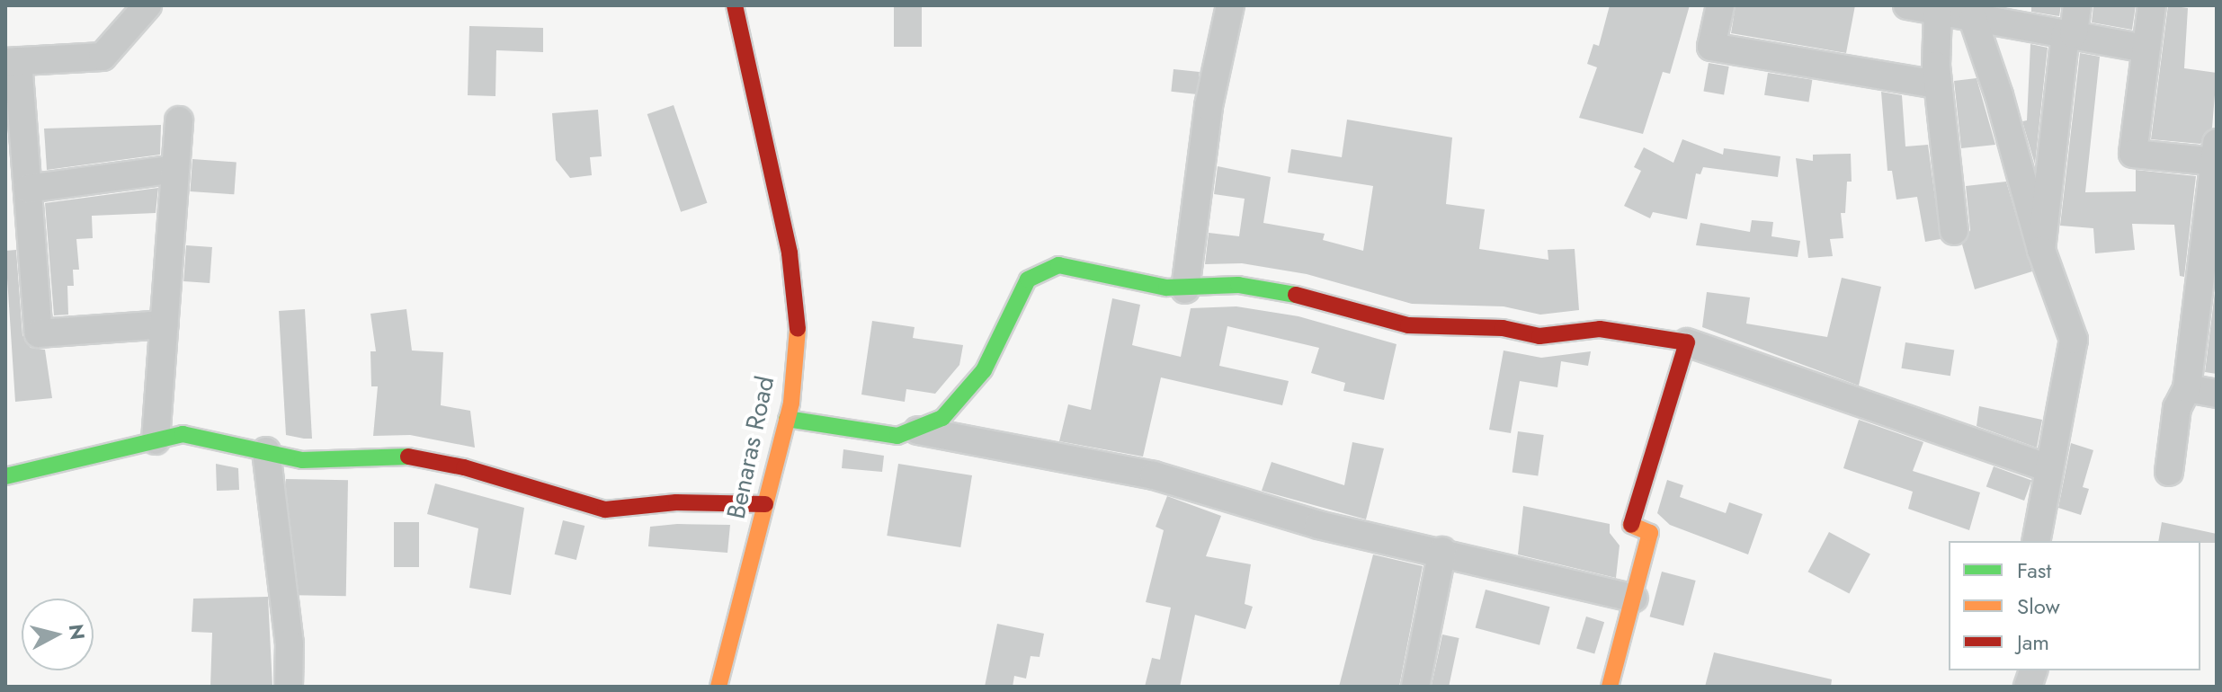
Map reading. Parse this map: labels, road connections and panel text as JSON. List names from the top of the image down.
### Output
{
  "streets": {
    "street": ["Benaras Road"]
  },
  "legend": ["Fast", "Slow", "Jam"],
  "north": "right"
}
